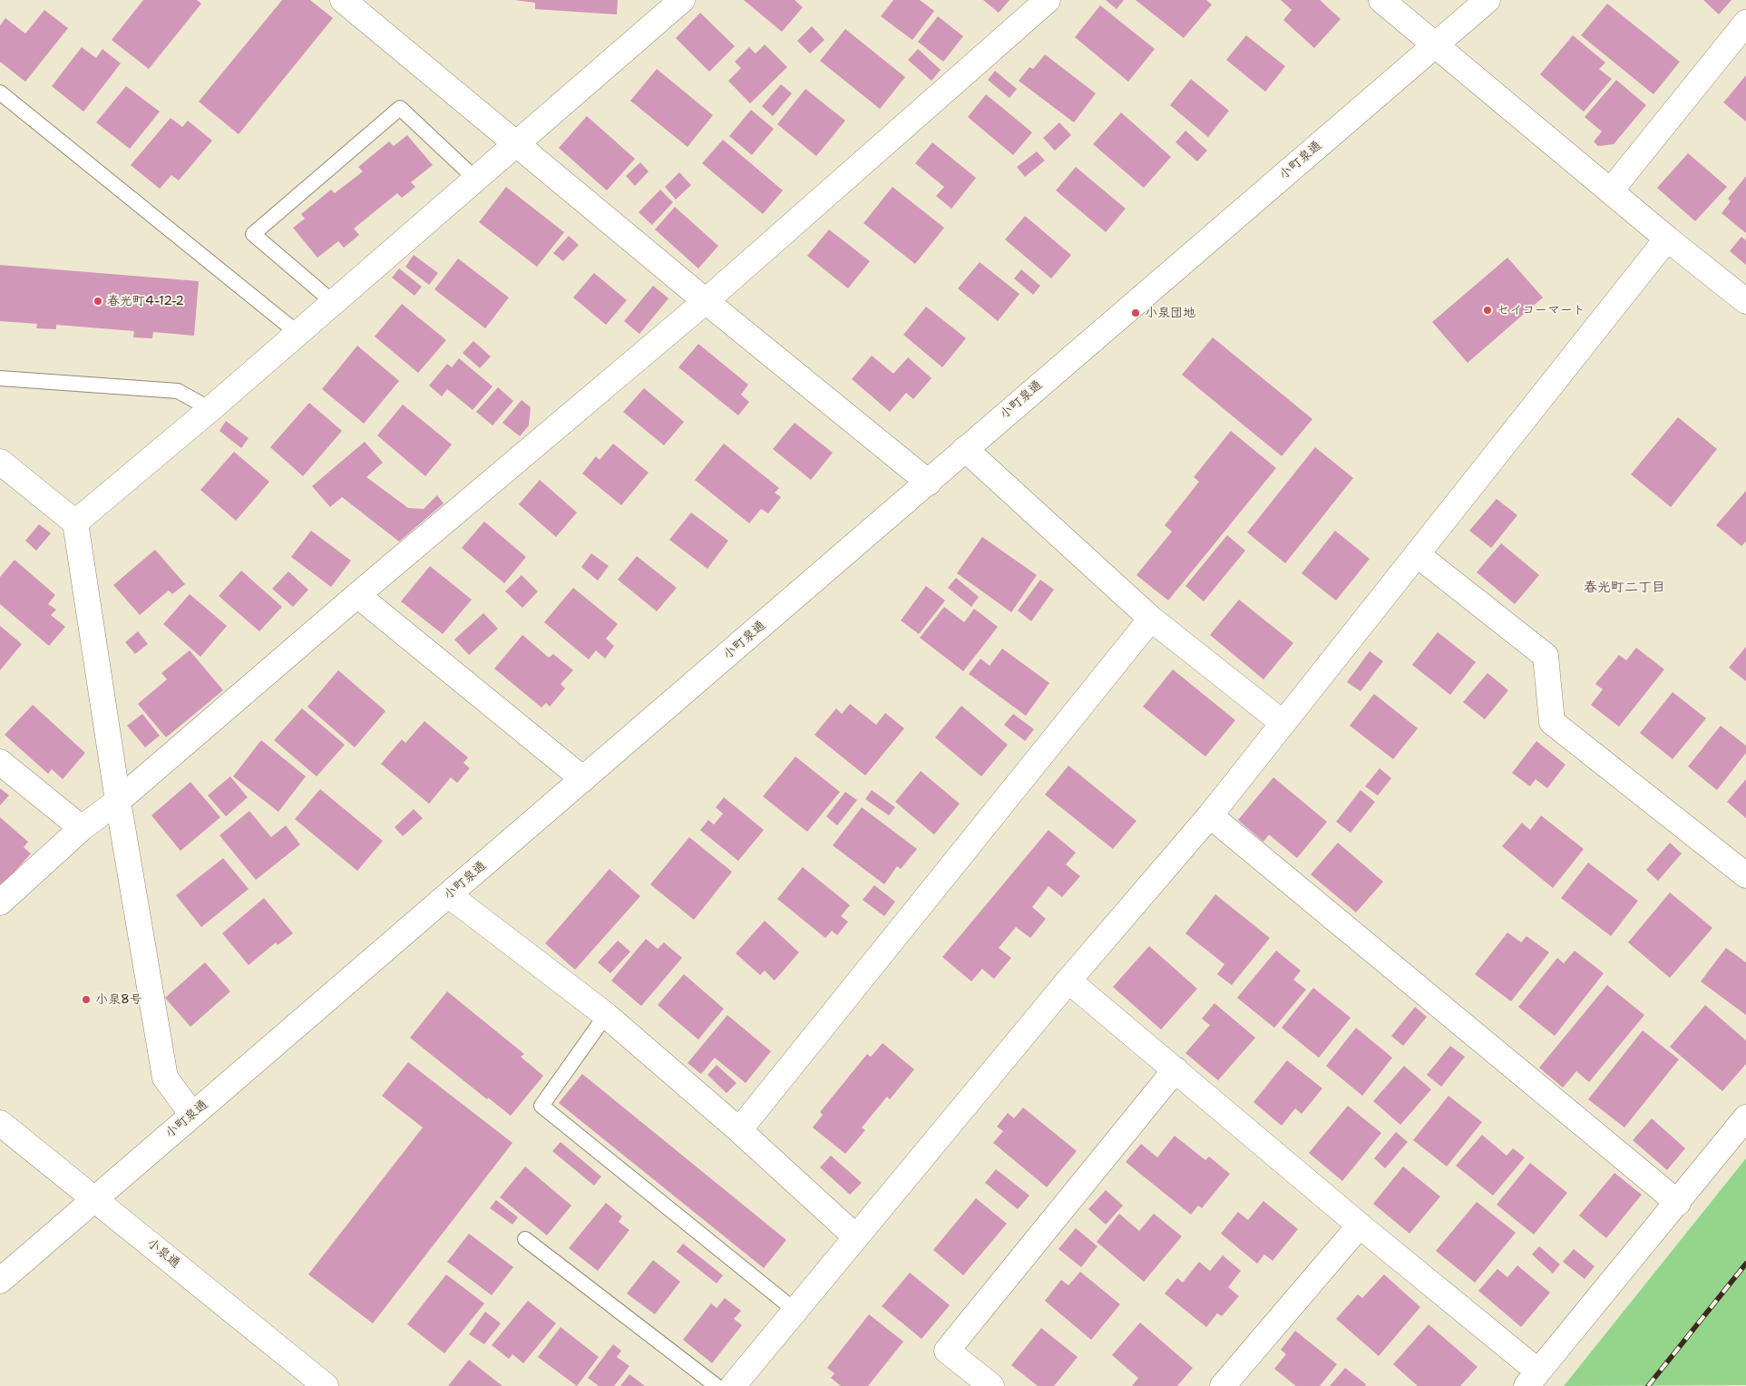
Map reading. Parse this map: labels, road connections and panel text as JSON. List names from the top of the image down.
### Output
{
  "streets": {
    "street": ["小町泉通", "小泉通"]
  },
  "crossings": [
    ["小町泉通", "小泉通"]
  ],
  "districts": ["春光町二丁目"],
  "places": [
    "春光町4-12-2",
    "セイコーマート",
    "小泉団地",
    "小泉8号"
  ]
}
